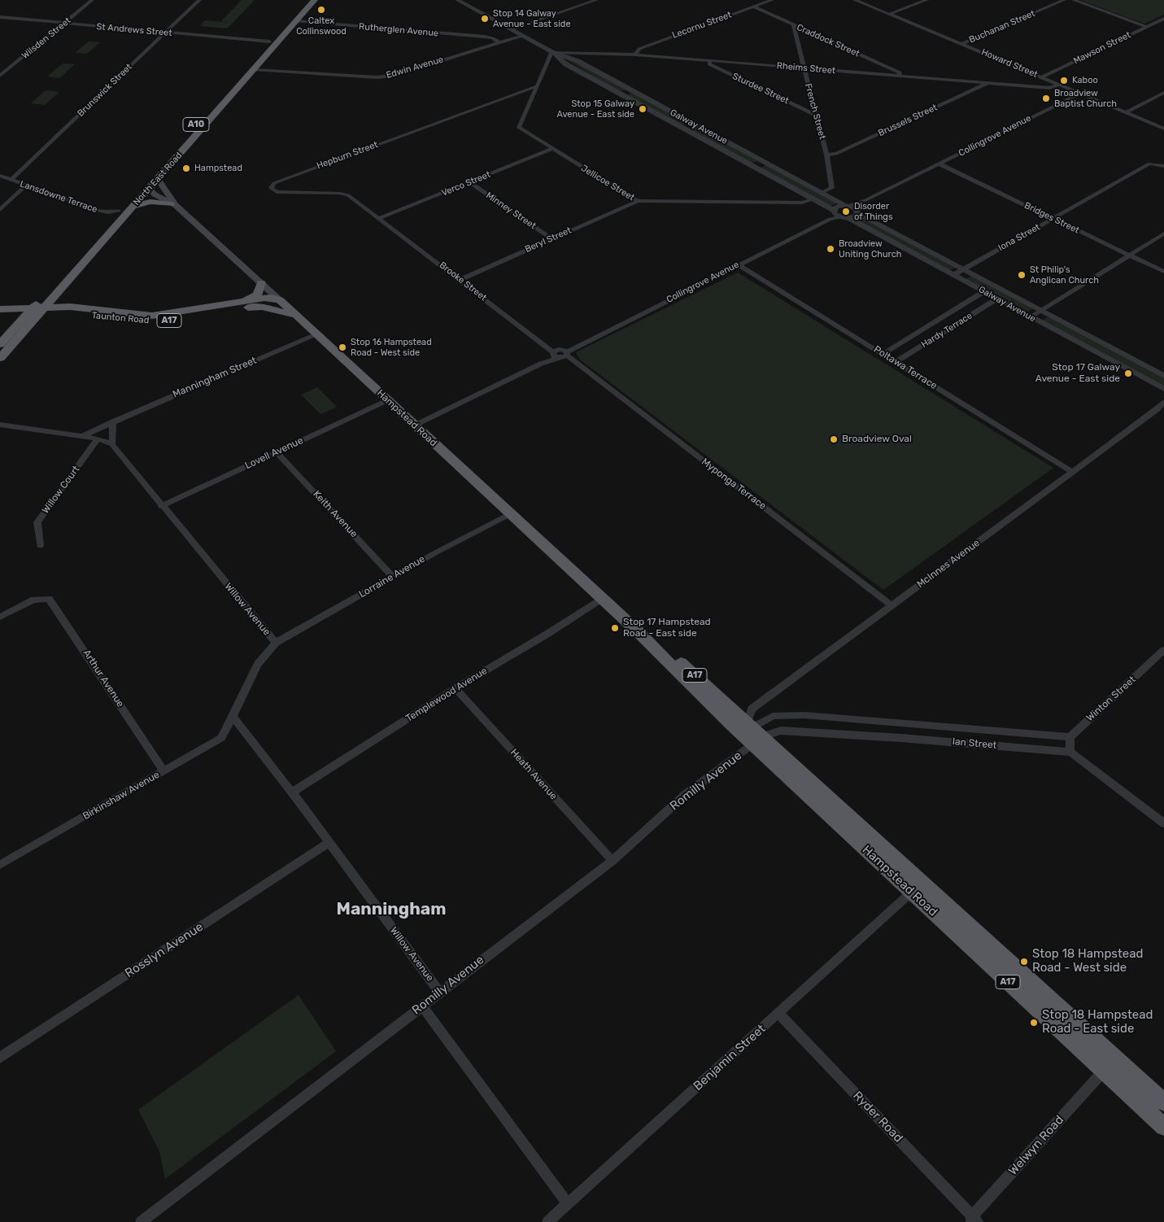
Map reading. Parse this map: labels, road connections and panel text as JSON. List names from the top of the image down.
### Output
{
  "streets": {
    "highway": [
      "A10",
      "North East Road",
      "Taunton Road",
      "A17",
      "Hampstead Road"
    ],
    "street": [
      "Lecornu Street",
      "Buchanan Street",
      "St Andrews Street",
      "Rutherglen Avenue",
      "Wilsden Street",
      "Craddock Street",
      "Mawson Street",
      "Howard Street",
      "Edwin Avenue",
      "Rheims Street",
      "Sturdee Street",
      "Brunswick Street",
      "French Street",
      "Brussels Street",
      "Galway Avenue",
      "Collingrove Avenue",
      "Hepburn Street",
      "Jellicoe Street",
      "Verco Street",
      "Lansdowne Terrace",
      "Minney Street",
      "Bridges Street",
      "Iona Street",
      "Beryl Street",
      "Brooke Street",
      "Hardy Terrace",
      "Poltawa Terrace",
      "Manningham Street",
      "Lovell Avenue",
      "Myponga Terrace",
      "Willow Court",
      "Keith Avenue",
      "McInnes Avenue",
      "Lorraine Avenue",
      "Willow Avenue",
      "Arthur Avenue",
      "Templewood Avenue",
      "Winton Street",
      "Ian Street",
      "Heath Avenue",
      "Romilly Avenue",
      "Birkinshaw Avenue",
      "Rosslyn Avenue",
      "Benjamin Street",
      "Ryder Road",
      "Welwyn Road"
    ]
  },
  "crossings": [
    ["Lecornu Street", "Craddock Street"],
    ["Lecornu Street", "Rheims Street"],
    ["Buchanan Street", "Howard Street"],
    ["St Andrews Street", "Wilsden Street"],
    ["St Andrews Street", "Brunswick Street"],
    ["St Andrews Street", "North East Road"],
    ["Rutherglen Avenue", "Edwin Avenue"],
    ["Rutherglen Avenue", "North East Road"],
    ["Craddock Street", "Rheims Street"],
    ["Craddock Street", "French Street"],
    ["Mawson Street", "Howard Street"],
    ["Howard Street", "Rheims Street"],
    ["Howard Street", "Collingrove Avenue"],
    ["Edwin Avenue", "Galway Avenue"],
    ["Edwin Avenue", "North East Road"],
    ["Rheims Street", "Sturdee Street"],
    ["Rheims Street", "French Street"],
    ["Rheims Street", "Brussels Street"],
    ["Rheims Street", "Galway Avenue"],
    ["Rheims Street", "Jellicoe Street"],
    ["Sturdee Street", "French Street"],
    ["Brunswick Street", "Lansdowne Terrace"],
    ["French Street", "Brussels Street"],
    ["French Street", "Galway Avenue"],
    ["Galway Avenue", "Collingrove Avenue"],
    ["Galway Avenue", "Jellicoe Street"],
    ["Galway Avenue", "Iona Street"],
    ["Galway Avenue", "Hardy Terrace"],
    ["Collingrove Avenue", "Bridges Street"],
    ["Collingrove Avenue", "Brooke Street"],
    ["Collingrove Avenue", "Poltawa Terrace"],
    ["Collingrove Avenue", "Hampstead Road"],
    ["Collingrove Avenue", "Myponga Terrace"],
    ["Hepburn Street", "Jellicoe Street"],
    ["Hepburn Street", "Verco Street"],
    ["Hepburn Street", "Brooke Street"],
    ["North East Road", "Lansdowne Terrace"],
    ["North East Road", "Taunton Road"],
    ["North East Road", "A17"],
    ["North East Road", "Hampstead Road"],
    ["Jellicoe Street", "Verco Street"],
    ["Jellicoe Street", "Beryl Street"],
    ["Verco Street", "Minney Street"],
    ["Verco Street", "Brooke Street"],
    ["Minney Street", "Beryl Street"],
    ["Bridges Street", "Iona Street"],
    ["Beryl Street", "Brooke Street"],
    ["Brooke Street", "Myponga Terrace"],
    ["Taunton Road", "A17"],
    ["Taunton Road", "Hampstead Road"],
    ["Hardy Terrace", "Poltawa Terrace"],
    ["Poltawa Terrace", "McInnes Avenue"],
    ["Manningham Street", "Hampstead Road"],
    ["Hampstead Road", "Lovell Avenue"],
    ["Hampstead Road", "McInnes Avenue"],
    ["Hampstead Road", "Lorraine Avenue"],
    ["Hampstead Road", "Templewood Avenue"],
    ["Hampstead Road", "Ian Street"],
    ["Hampstead Road", "Romilly Avenue"],
    ["Hampstead Road", "Benjamin Street"],
    ["Hampstead Road", "Welwyn Road"],
    ["Lovell Avenue", "Keith Avenue"],
    ["Lovell Avenue", "Willow Avenue"],
    ["Myponga Terrace", "McInnes Avenue"],
    ["Keith Avenue", "Lorraine Avenue"],
    ["McInnes Avenue", "Ian Street"],
    ["McInnes Avenue", "Romilly Avenue"],
    ["Lorraine Avenue", "Willow Avenue"],
    ["Willow Avenue", "Templewood Avenue"],
    ["Willow Avenue", "Romilly Avenue"],
    ["Willow Avenue", "Birkinshaw Avenue"],
    ["Willow Avenue", "Rosslyn Avenue"],
    ["Arthur Avenue", "Birkinshaw Avenue"],
    ["Templewood Avenue", "Heath Avenue"],
    ["Winton Street", "Ian Street"],
    ["Ian Street", "Romilly Avenue"],
    ["Heath Avenue", "Romilly Avenue"],
    ["Benjamin Street", "Ryder Road"],
    ["Ryder Road", "Welwyn Road"]
  ],
  "districts": ["Manningham"],
  "places": [
    "Caltex Collinswood",
    "Stop 14 Galway Avenue - East side",
    "Kaboo",
    "Broadview Baptist Church",
    "Stop 15 Galway Avenue - East side",
    "Hampstead",
    "Disorder of Things",
    "Broadview Uniting Church",
    "St Philip's Anglican Church",
    "Stop 16 Hampstead Road - West side",
    "Stop 17 Galway Avenue - East side",
    "Broadview Oval",
    "Stop 17 Hampstead Road - East side",
    "Stop 18 Hampstead Road - West side",
    "Stop 18 Hampstead Road - East side"
  ]
}
